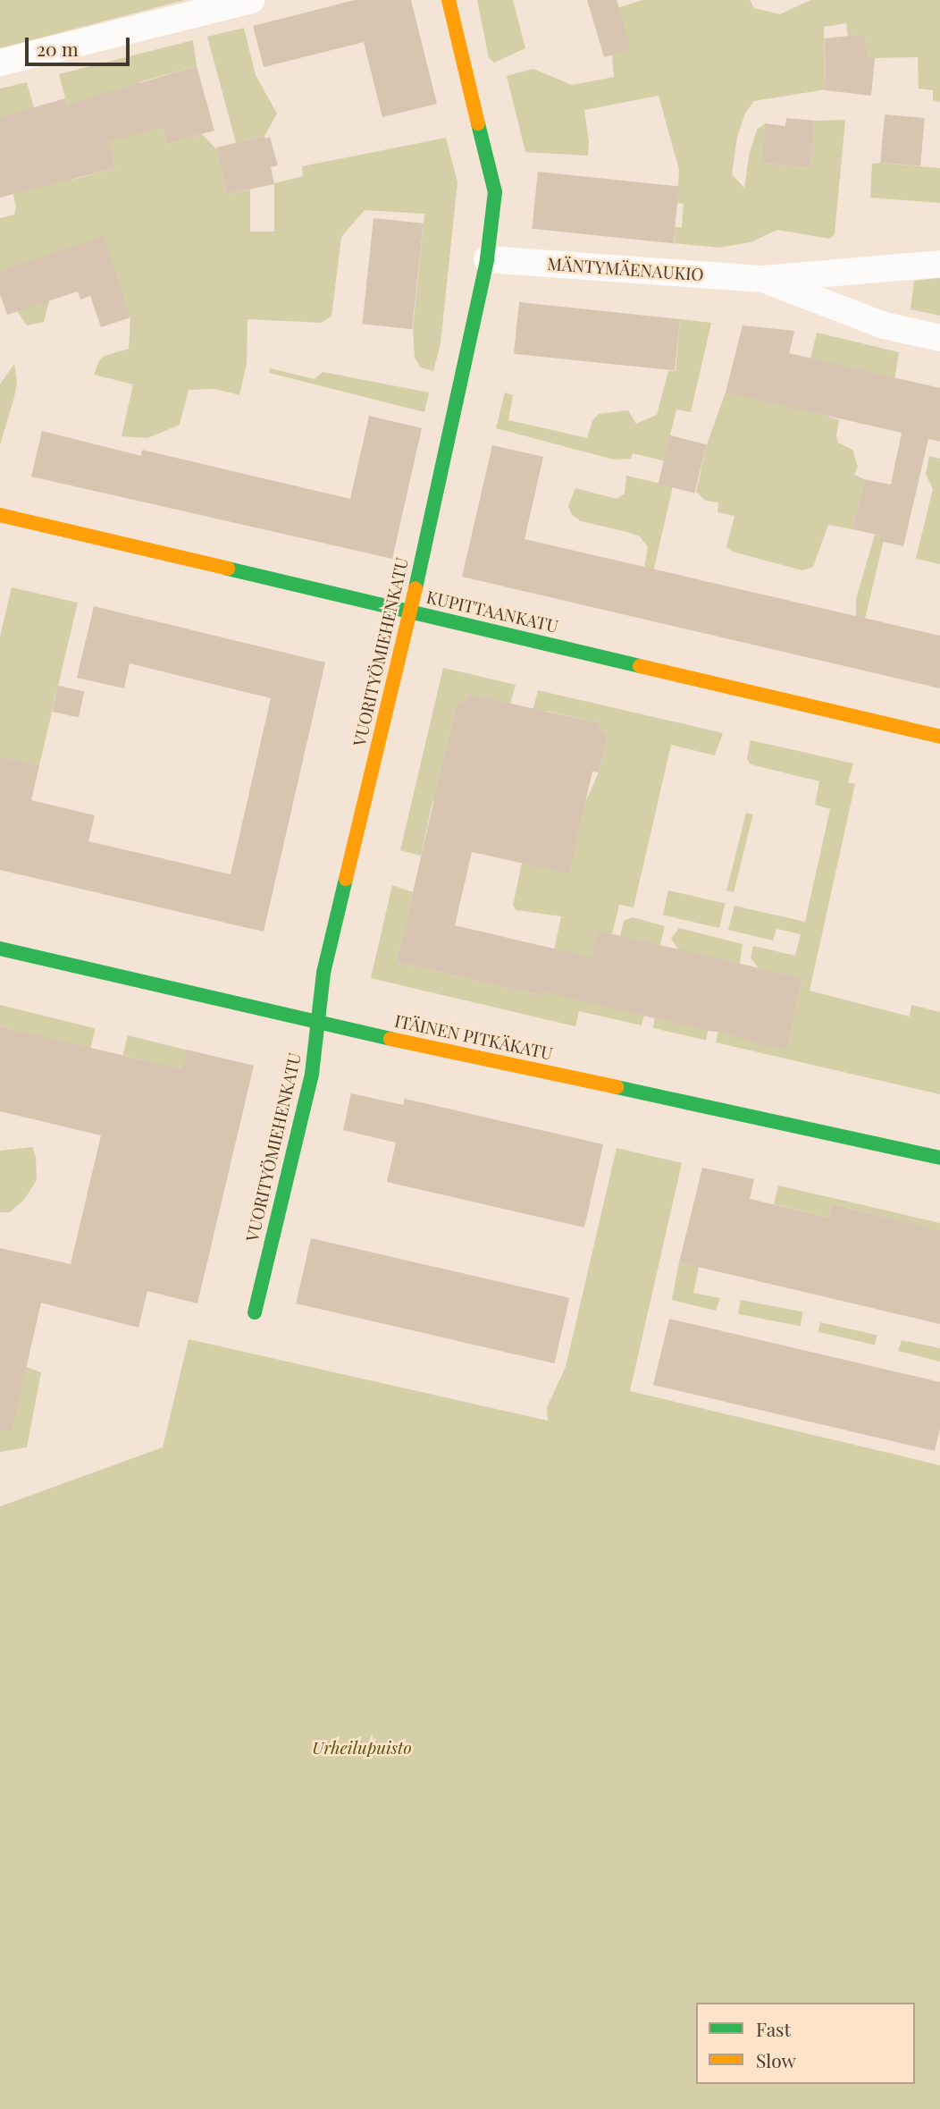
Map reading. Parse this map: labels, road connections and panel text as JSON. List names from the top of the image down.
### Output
{
  "streets": {
    "street": [
      "MÄNTYMÄENAUKIO",
      "KUPITTAANKATU",
      "VUORITYÖMIEHENKATU",
      "ITÄINEN PITKÄKATU"
    ]
  },
  "crossings": [
    ["MÄNTYMÄENAUKIO", "VUORITYÖMIEHENKATU"],
    ["KUPITTAANKATU", "VUORITYÖMIEHENKATU"],
    ["VUORITYÖMIEHENKATU", "ITÄINEN PITKÄKATU"]
  ],
  "parks": ["Urheilupuisto"],
  "legend": ["Fast", "Slow"],
  "scale_bar": "20 m"
}
